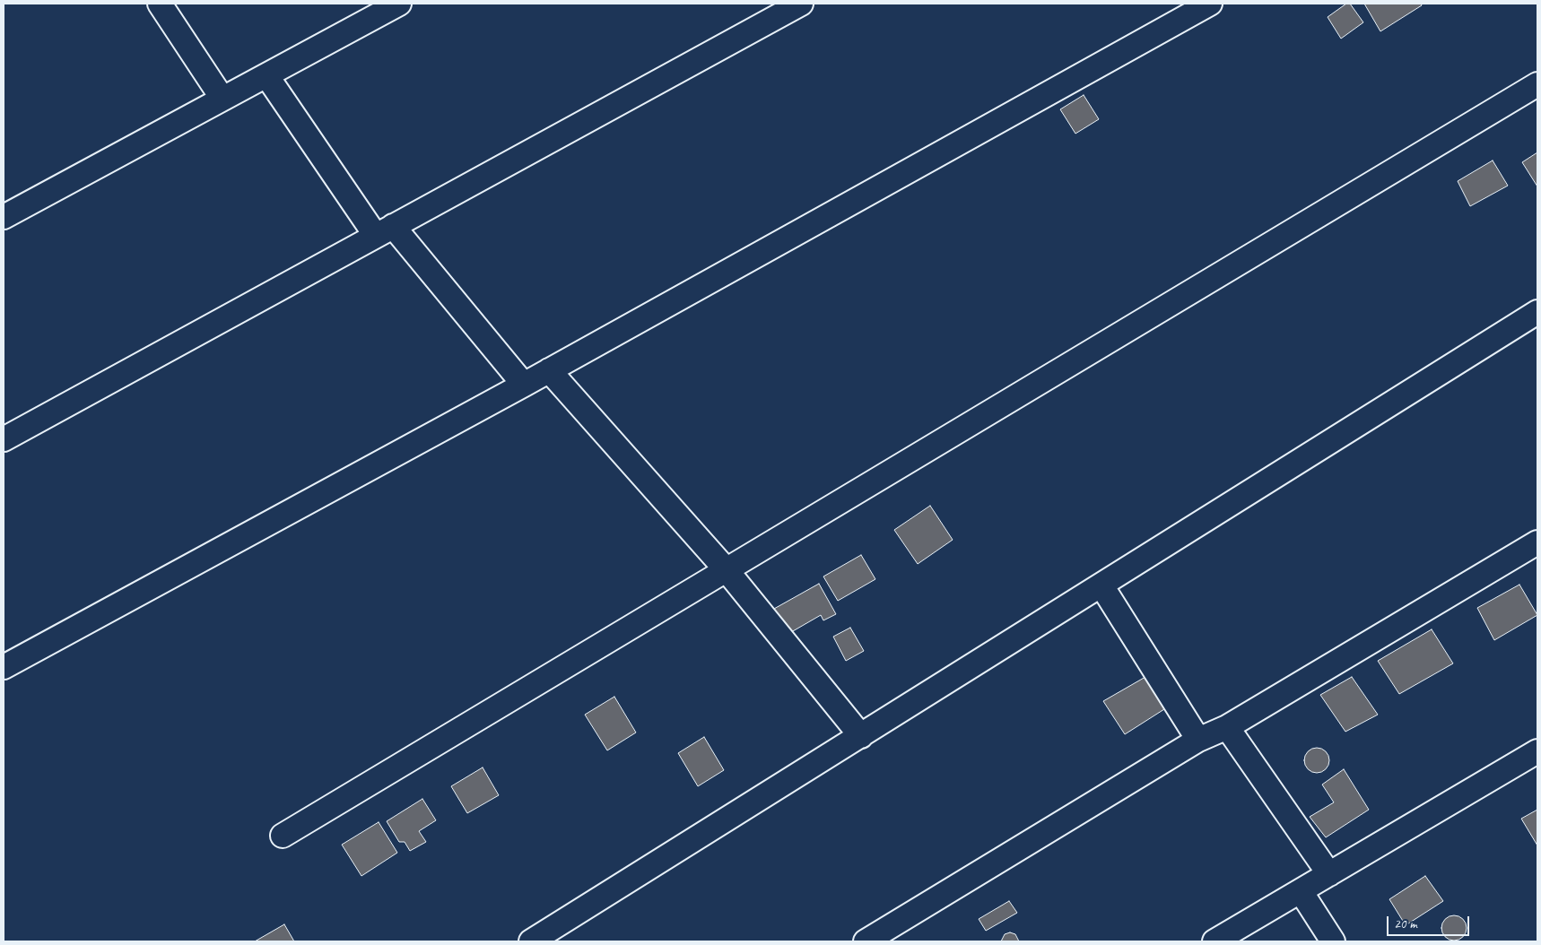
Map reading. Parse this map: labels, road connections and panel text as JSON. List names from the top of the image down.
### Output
{
  "scale_bar": "20 m"
}
